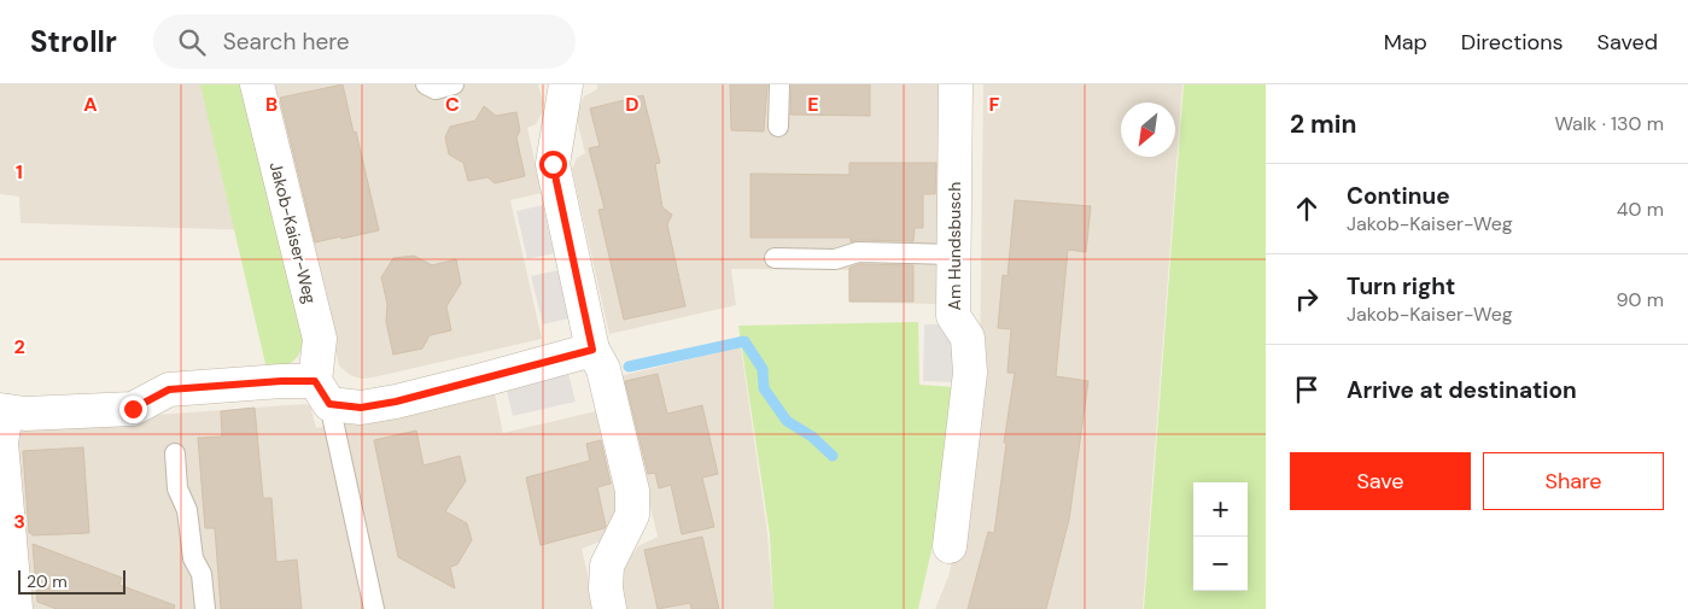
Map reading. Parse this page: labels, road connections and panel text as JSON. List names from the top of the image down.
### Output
{
  "streets": {
    "street": ["Jakob-Kaiser-Weg", "Am Hundsbusch"]
  },
  "scale_bar": "20 m",
  "north": "bottom left",
  "page": {
    "header": "Strollr",
    "search": "Search here",
    "nav": ["Map", "Directions", "Saved"],
    "heading": ["2 min", "Walk · 130 m"],
    "list": [
      ["Continue", "Jakob-Kaiser-Weg", "40 m"],
      ["Turn right", "Jakob-Kaiser-Weg", "90 m"],
      "Arrive at destination"
    ],
    "buttons": ["Save", "Share"],
    "map_buttons": ["+", "−"],
    "scale": "20 m"
  },
  "grid": {
    "columns": [
      "A",
      "B",
      "C",
      "D",
      "E",
      "F"
    ],
    "rows": ["1", "2", "3"]
  }
}
